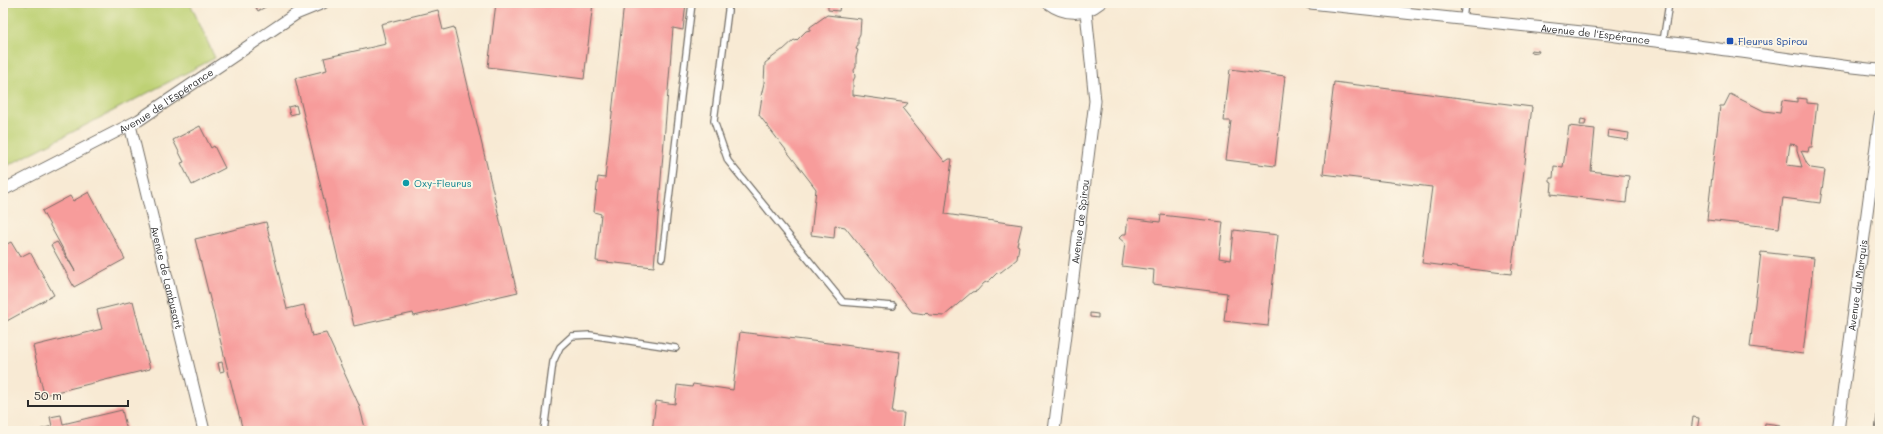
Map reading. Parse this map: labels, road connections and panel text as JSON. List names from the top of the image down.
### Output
{
  "streets": {
    "street": [
      "Avenue de l'Espérance",
      "Avenue de Spirou",
      "Avenue de Lambusart",
      "Avenue du Marquis"
    ]
  },
  "crossings": [
    ["Avenue de l'Espérance", "Avenue de Lambusart"]
  ],
  "places": {
    "transit": ["Fleurus Spirou"],
    "other": ["Oxy-Fleurus"]
  },
  "scale_bar": "50 m"
}
